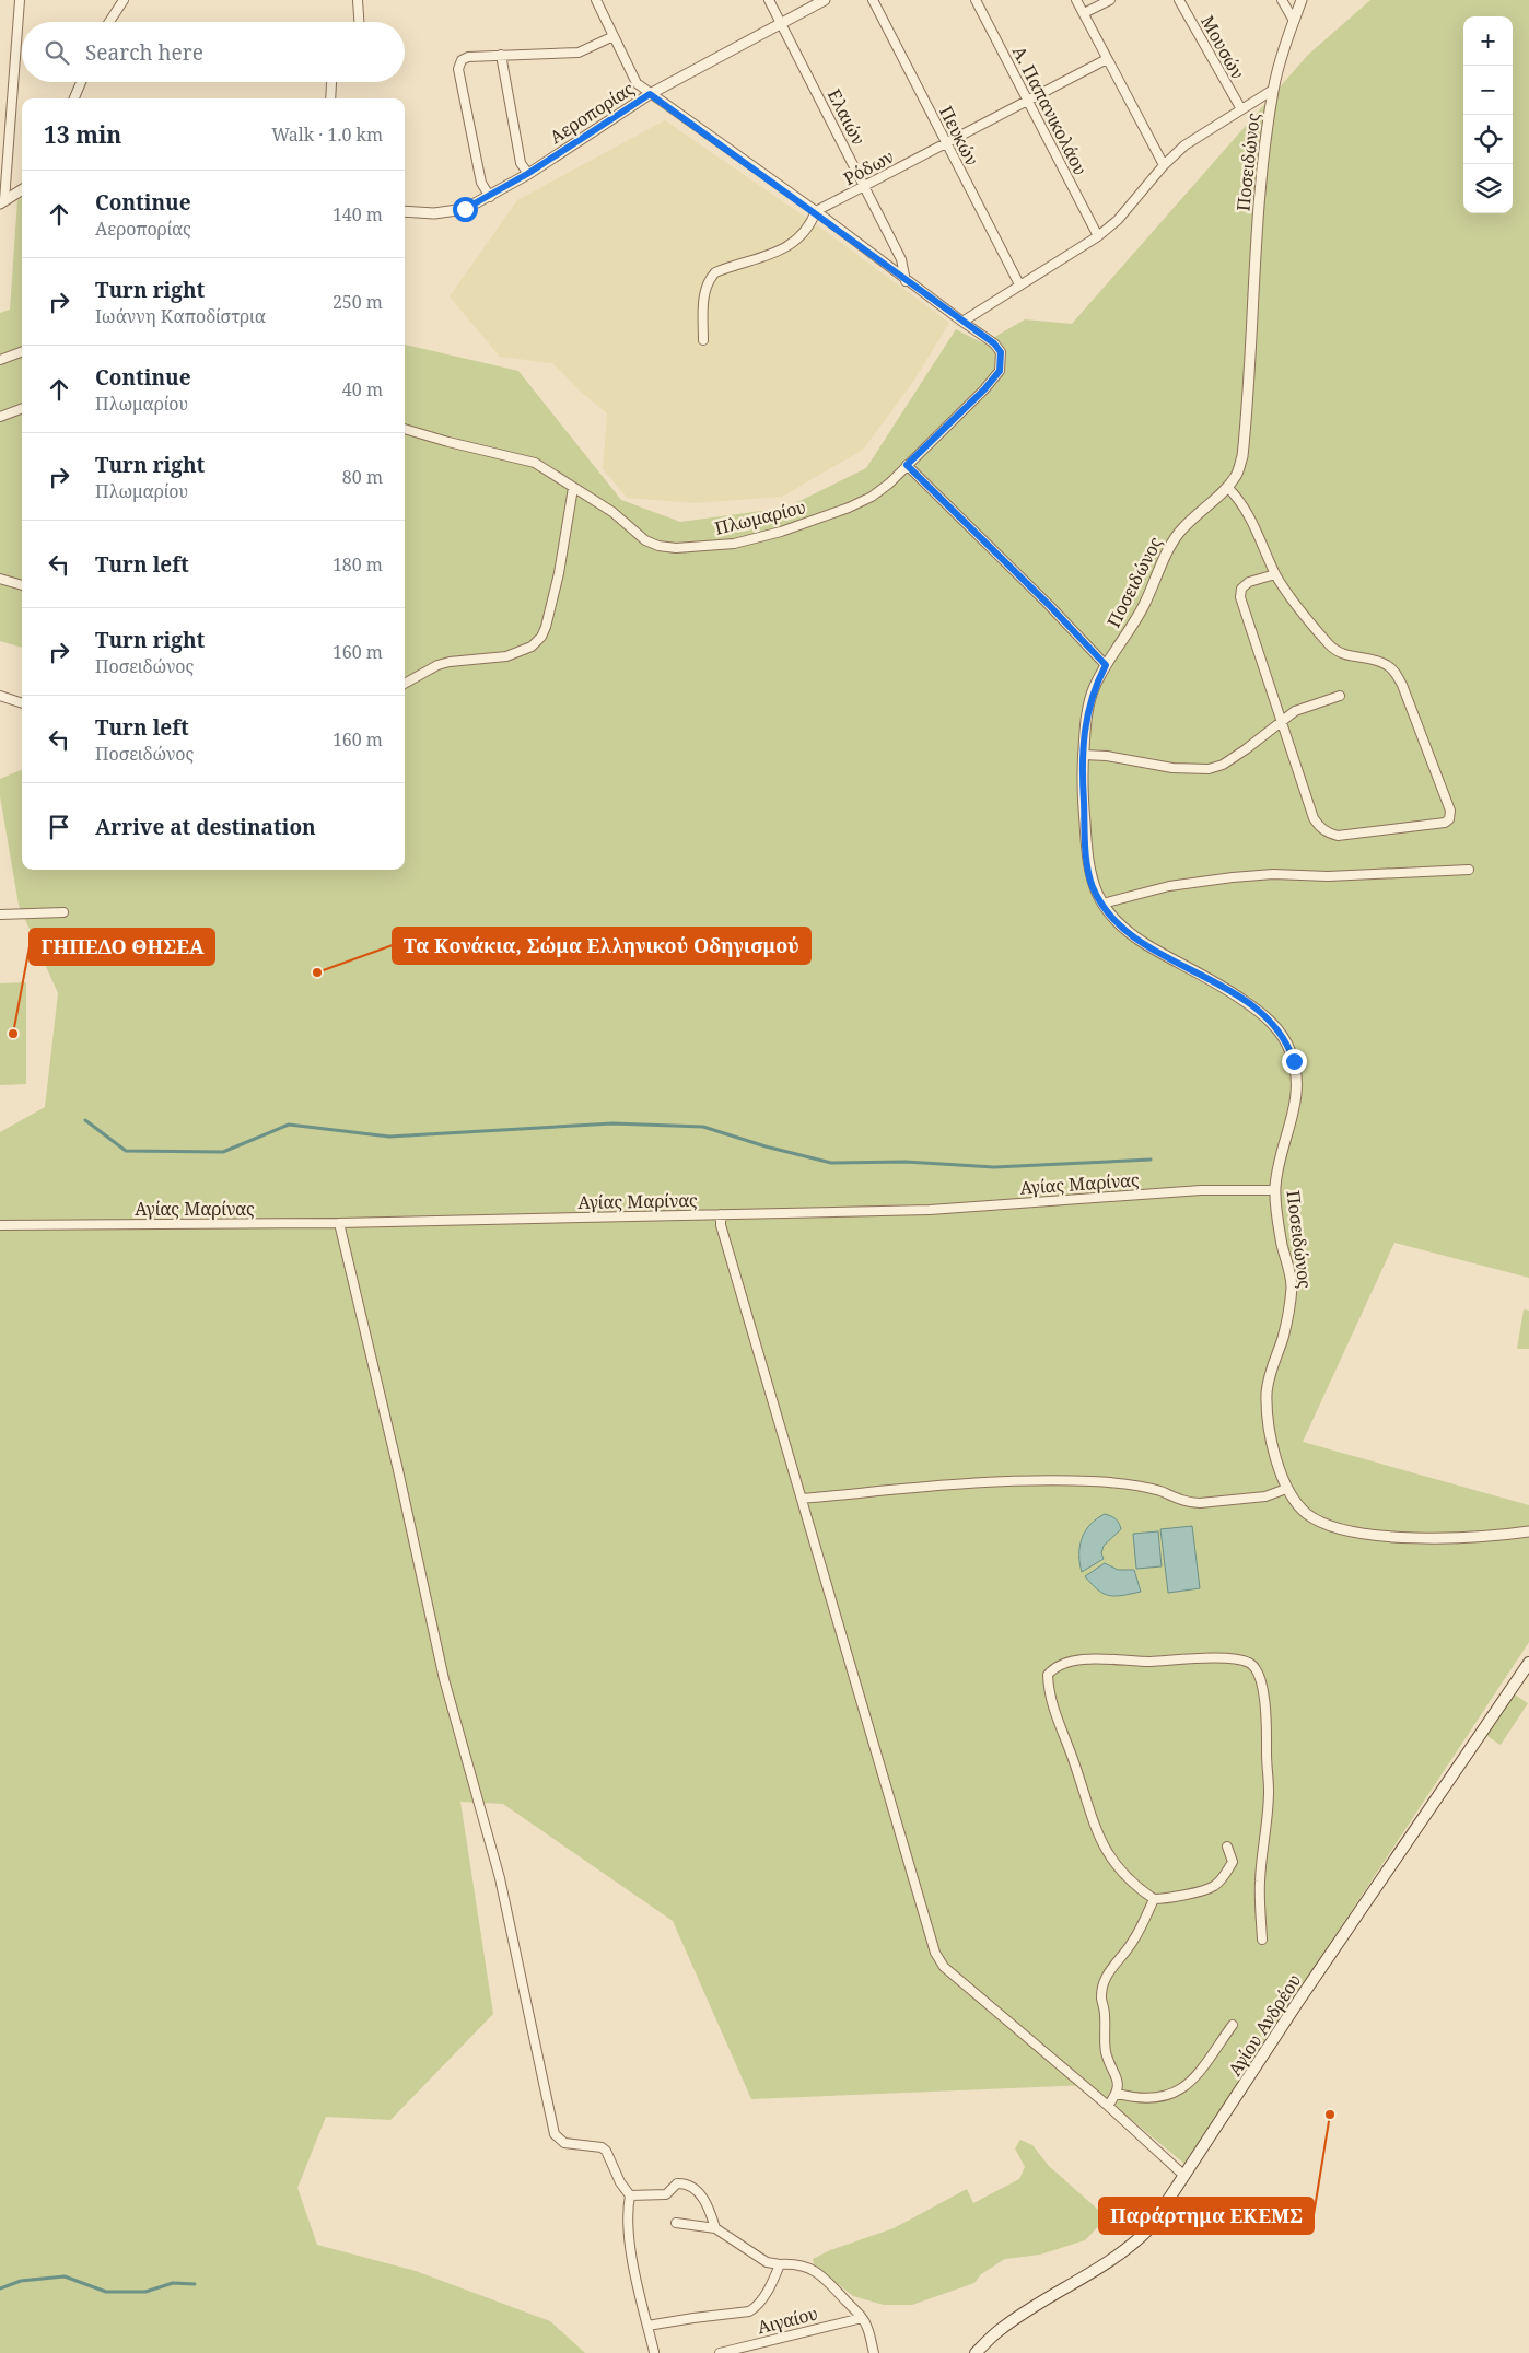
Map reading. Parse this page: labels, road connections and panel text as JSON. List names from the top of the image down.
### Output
{
  "streets": {
    "main road": ["Αγίου Ανδρέου"],
    "street": [
      "Μουσών",
      "Α. Παπανικολάου",
      "Αεροπορίας",
      "Ελαιών",
      "Πευκών",
      "Ποσειδώνος",
      "Ρόδων",
      "Πλωμαρίου",
      "Αγίας Μαρίνας",
      "Αιγαίου"
    ]
  },
  "crossings": [
    ["Α. Παπανικολάου", "Ρόδων"],
    ["Αεροπορίας", "Ελαιών"],
    ["Αεροπορίας", "Πλωμαρίου"],
    ["Ελαιών", "Ρόδων"],
    ["Ελαιών", "Πλωμαρίου"],
    ["Πευκών", "Ρόδων"],
    ["Ποσειδώνος", "Αγίας Μαρίνας"],
    ["Ρόδων", "Πλωμαρίου"]
  ],
  "places": ["Τα Κονάκια, Σώμα Ελληνικού Οδηγισμού", "ΓΗΠΕΔΟ ΘΗΣΕΑ", "Παράρτημα ΕΚΕΜΣ"],
  "page": {
    "map_buttons": ["+", "−"],
    "search": "Search here",
    "heading": ["13 min", "Walk · 1.0 km"],
    "list": [
      ["Continue", "Αεροπορίας", "140 m"],
      ["Turn right", "Ιωάννη Καποδίστρια", "250 m"],
      ["Continue", "Πλωμαρίου", "40 m"],
      ["Turn right", "Πλωμαρίου", "80 m"],
      ["Turn left", "180 m"],
      ["Turn right", "Ποσειδώνος", "160 m"],
      ["Turn left", "Ποσειδώνος", "160 m"],
      "Arrive at destination"
    ]
  }
}
